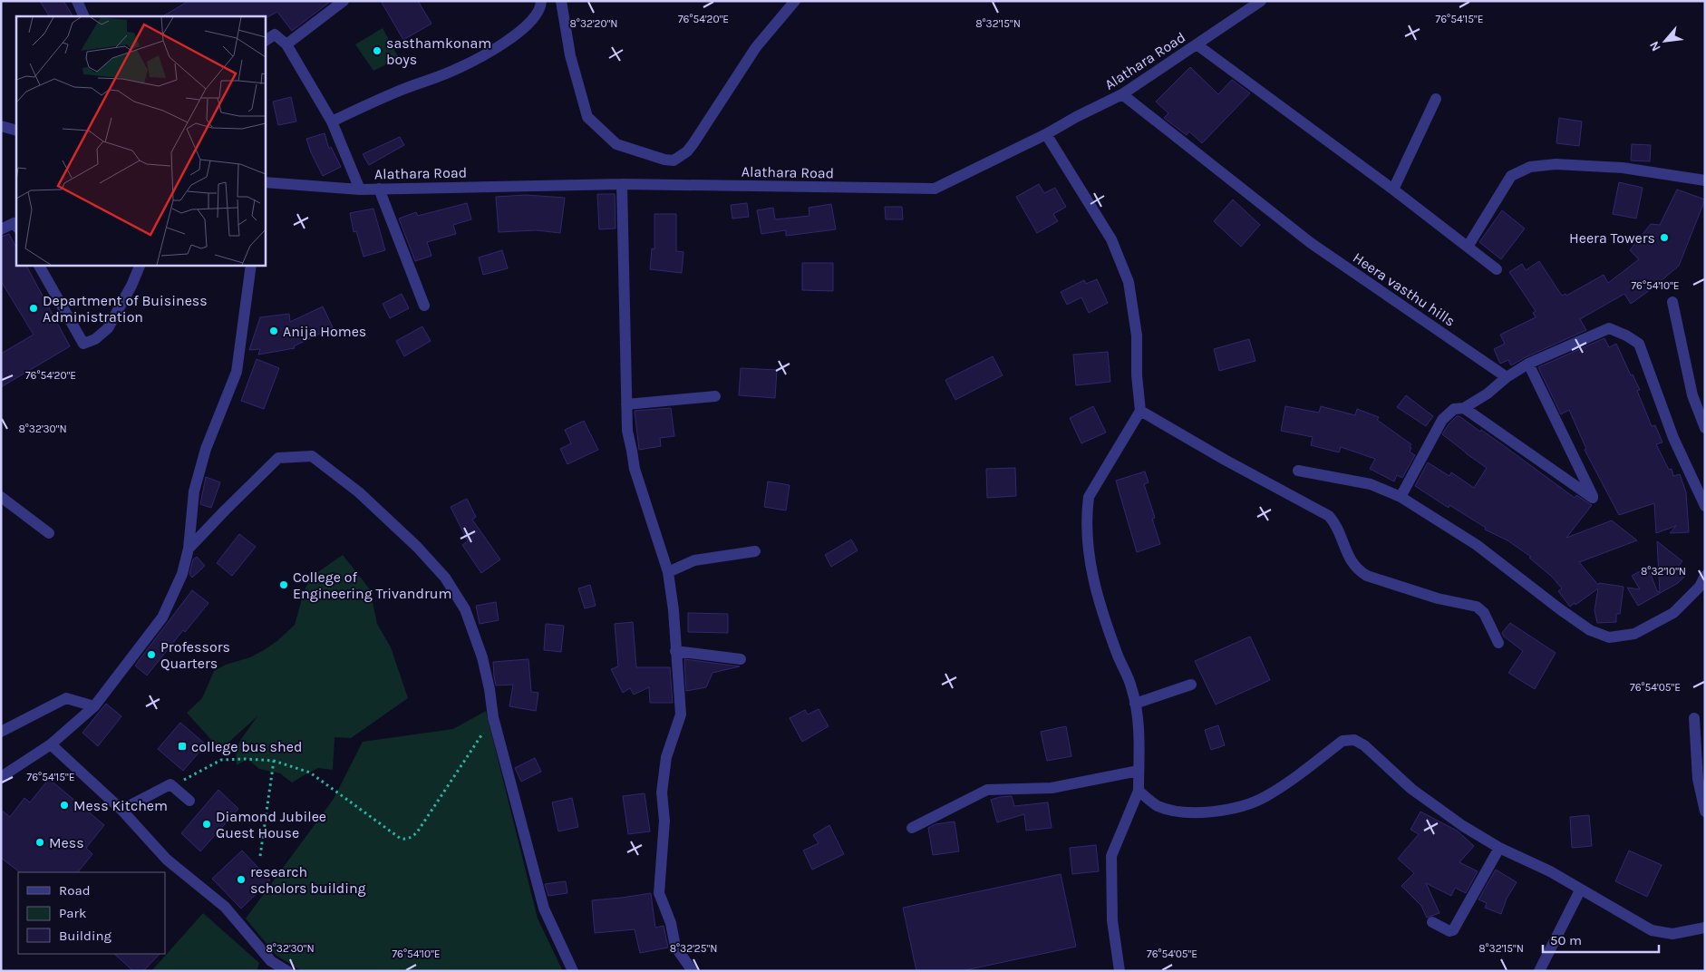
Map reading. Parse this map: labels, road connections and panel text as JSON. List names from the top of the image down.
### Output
{
  "streets": {
    "street": ["Alathara Road", "Heera vasthu hills"]
  },
  "crossings": [
    ["Alathara Road", "Heera vasthu hills"]
  ],
  "places": {
    "other": [
      "sasthamkonam boys",
      "Heera Towers",
      "Department of Buisiness Administration",
      "Anija Homes",
      "College of Engineering Trivandrum",
      "Professors Quarters",
      "Mess Kitchem",
      "Diamond Jubilee Guest House",
      "Mess",
      "research scholors building"
    ],
    "transit": ["college bus shed"]
  },
  "legend": ["Road", "Park", "Building"],
  "scale_bar": "50 m",
  "north": "bottom left",
  "coordinates": [
    "76°54'20\"E",
    "76°54'15\"E",
    "8°32'20\"N",
    "8°32'15\"N",
    "76°54'10\"E",
    "8°32'30\"N",
    "8°32'10\"N",
    "76°54'05\"E",
    "8°32'25\"N"
  ]
}
